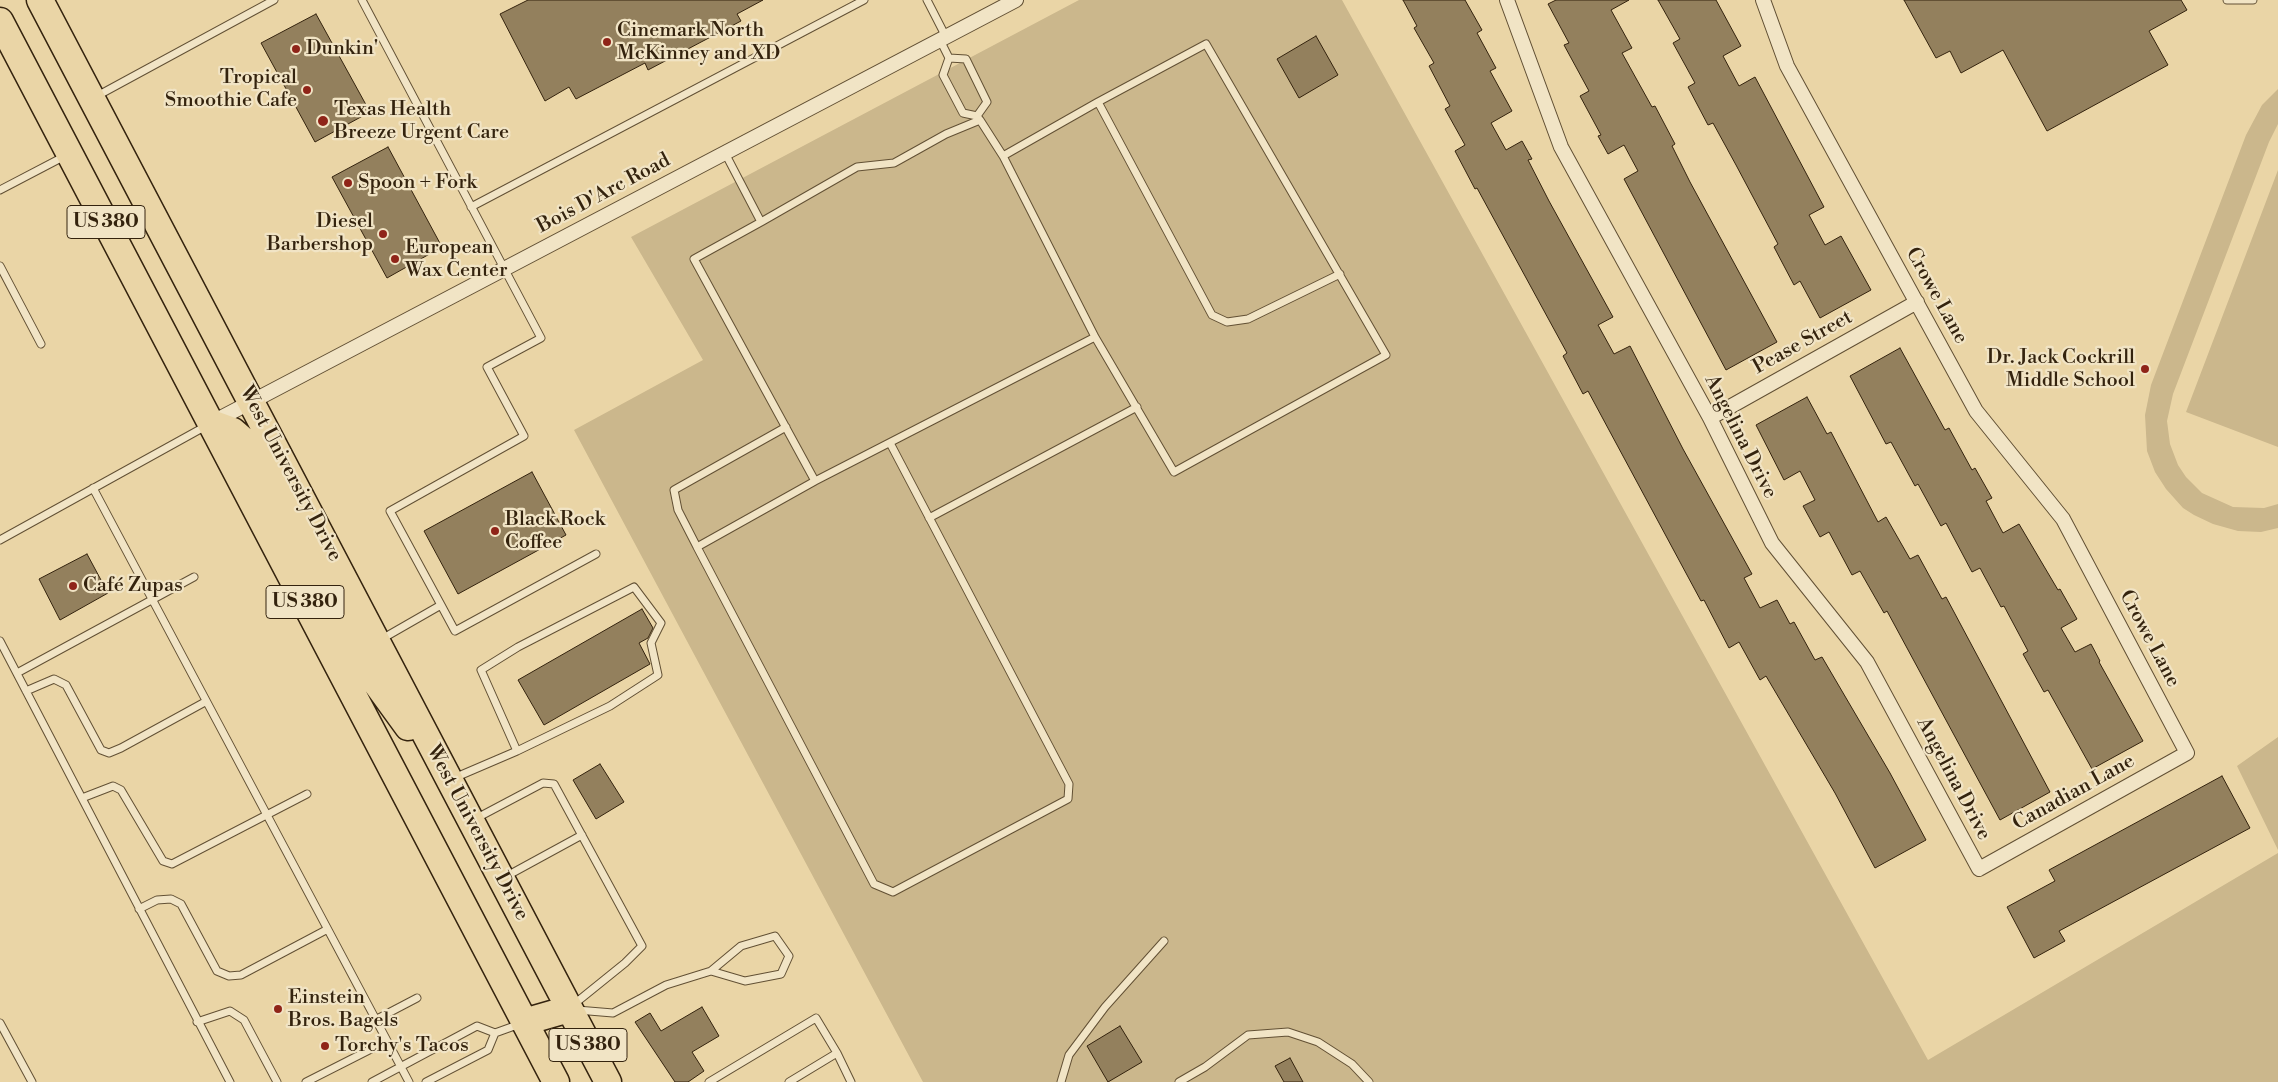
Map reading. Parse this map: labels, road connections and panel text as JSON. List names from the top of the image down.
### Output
{
  "streets": {
    "highway": ["US 380", "West University Drive"],
    "street": [
      "Bois D'Arc Road",
      "Crowe Lane",
      "Pease Street",
      "Angelina Drive",
      "Canadian Lane"
    ]
  },
  "crossings": [
    ["Bois D'Arc Road", "US 380"],
    ["Bois D'Arc Road", "West University Drive"],
    ["Crowe Lane", "Pease Street"],
    ["Crowe Lane", "Canadian Lane"],
    ["Pease Street", "Angelina Drive"],
    ["Angelina Drive", "Canadian Lane"]
  ],
  "places": [
    "Cinemark North McKinney and XD",
    "Dunkin'",
    "Tropical Smoothie Cafe",
    "Texas Health Breeze Urgent Care",
    "Spoon + Fork",
    "Diesel Barbershop",
    "European Wax Center",
    "Dr. Jack Cockrill Middle School",
    "Black Rock Coffee",
    "Café Zupas",
    "Einstein Bros. Bagels",
    "Torchy's Tacos"
  ]
}
